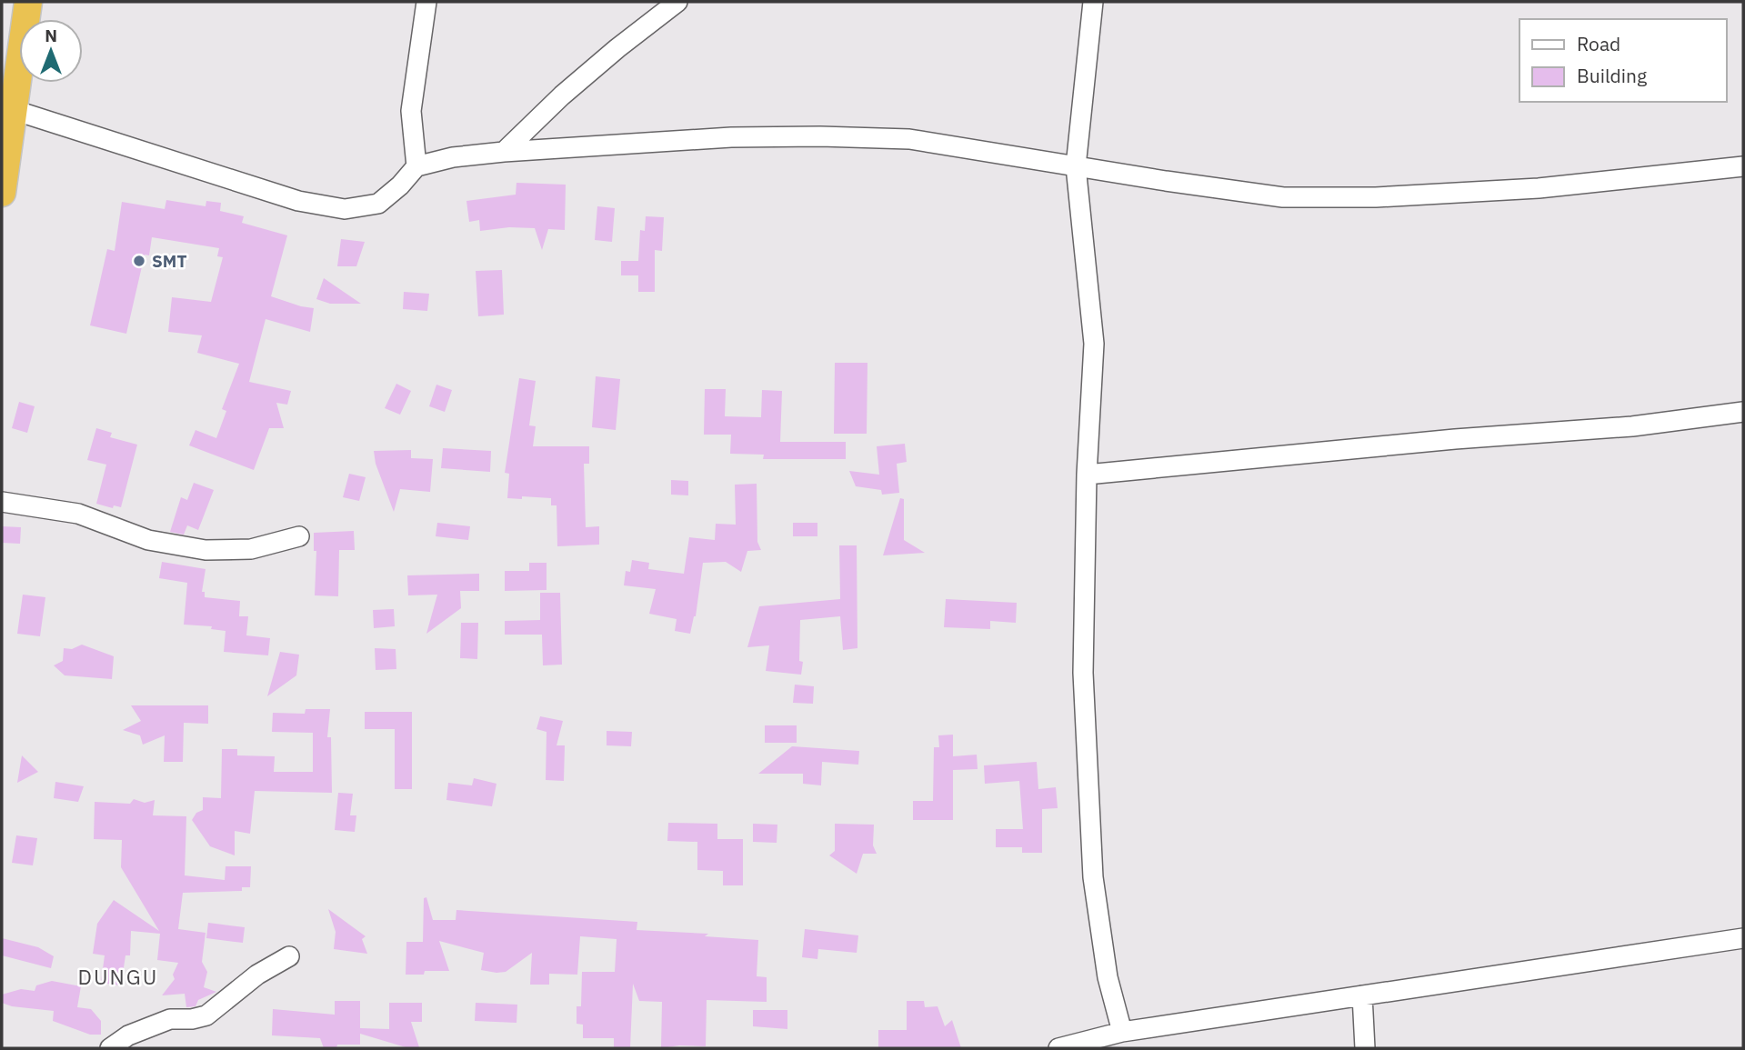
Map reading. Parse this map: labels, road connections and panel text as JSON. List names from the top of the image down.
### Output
{
  "districts": ["DUNGU"],
  "places": ["SMT"],
  "legend": ["Road", "Building"],
  "north": "top"
}
